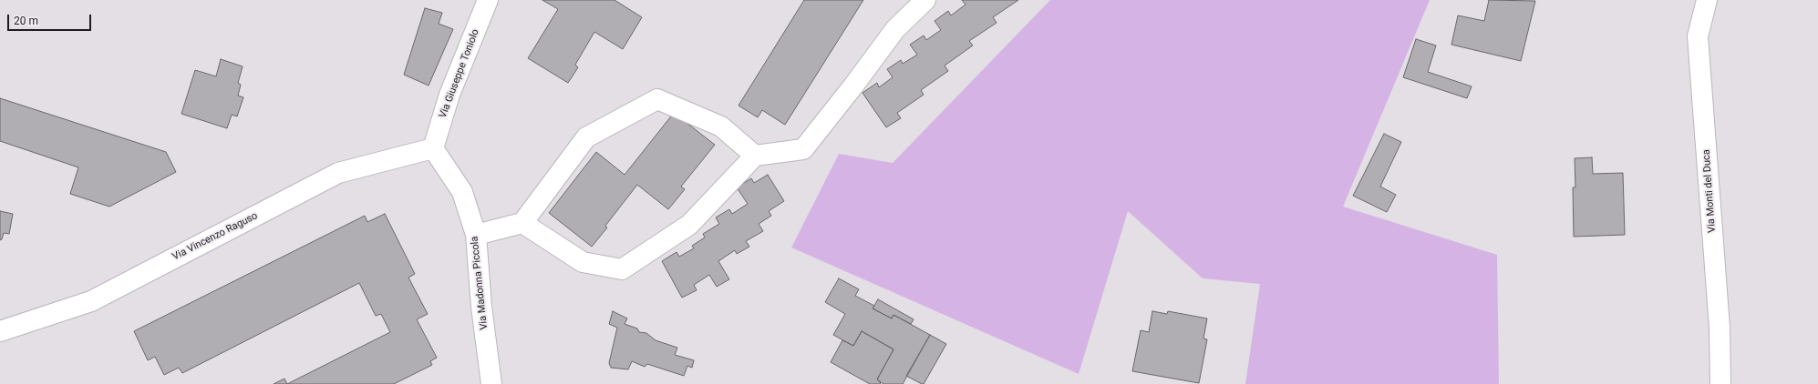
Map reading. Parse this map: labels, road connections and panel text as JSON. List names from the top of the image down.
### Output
{
  "streets": {
    "street": [
      "Via Giuseppe Toniolo",
      "Via Monti del Duca",
      "Via Vincenzo Raguso",
      "Via Madonna Piccola"
    ]
  },
  "crossings": [
    ["Via Giuseppe Toniolo", "Via Vincenzo Raguso"],
    ["Via Giuseppe Toniolo", "Via Madonna Piccola"],
    ["Via Vincenzo Raguso", "Via Madonna Piccola"]
  ],
  "scale_bar": "20 m"
}
